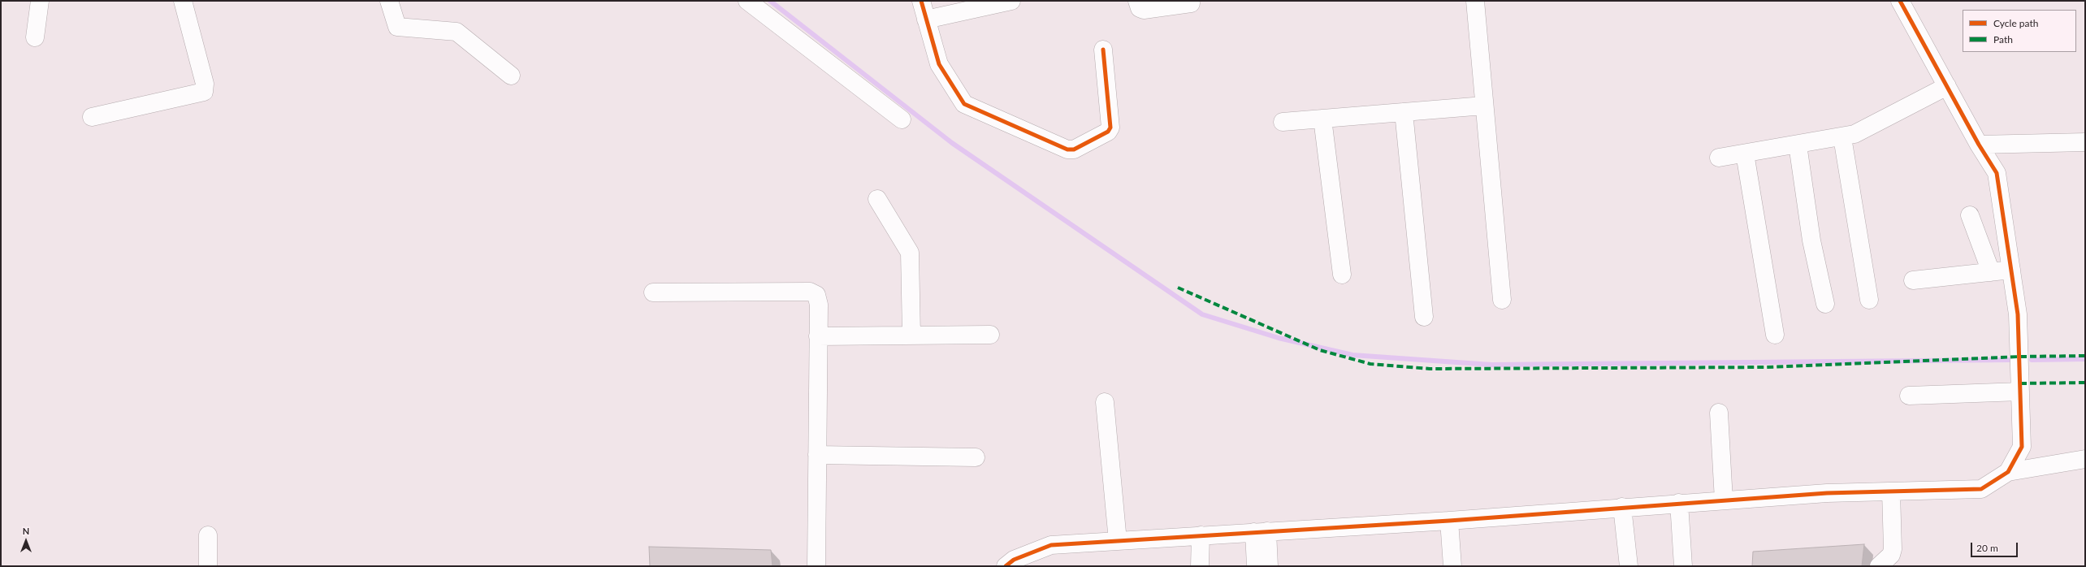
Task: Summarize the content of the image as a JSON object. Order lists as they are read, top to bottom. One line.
{"legend":["Cycle path","Path"],"scale_bar":"20 m","north":"top"}
